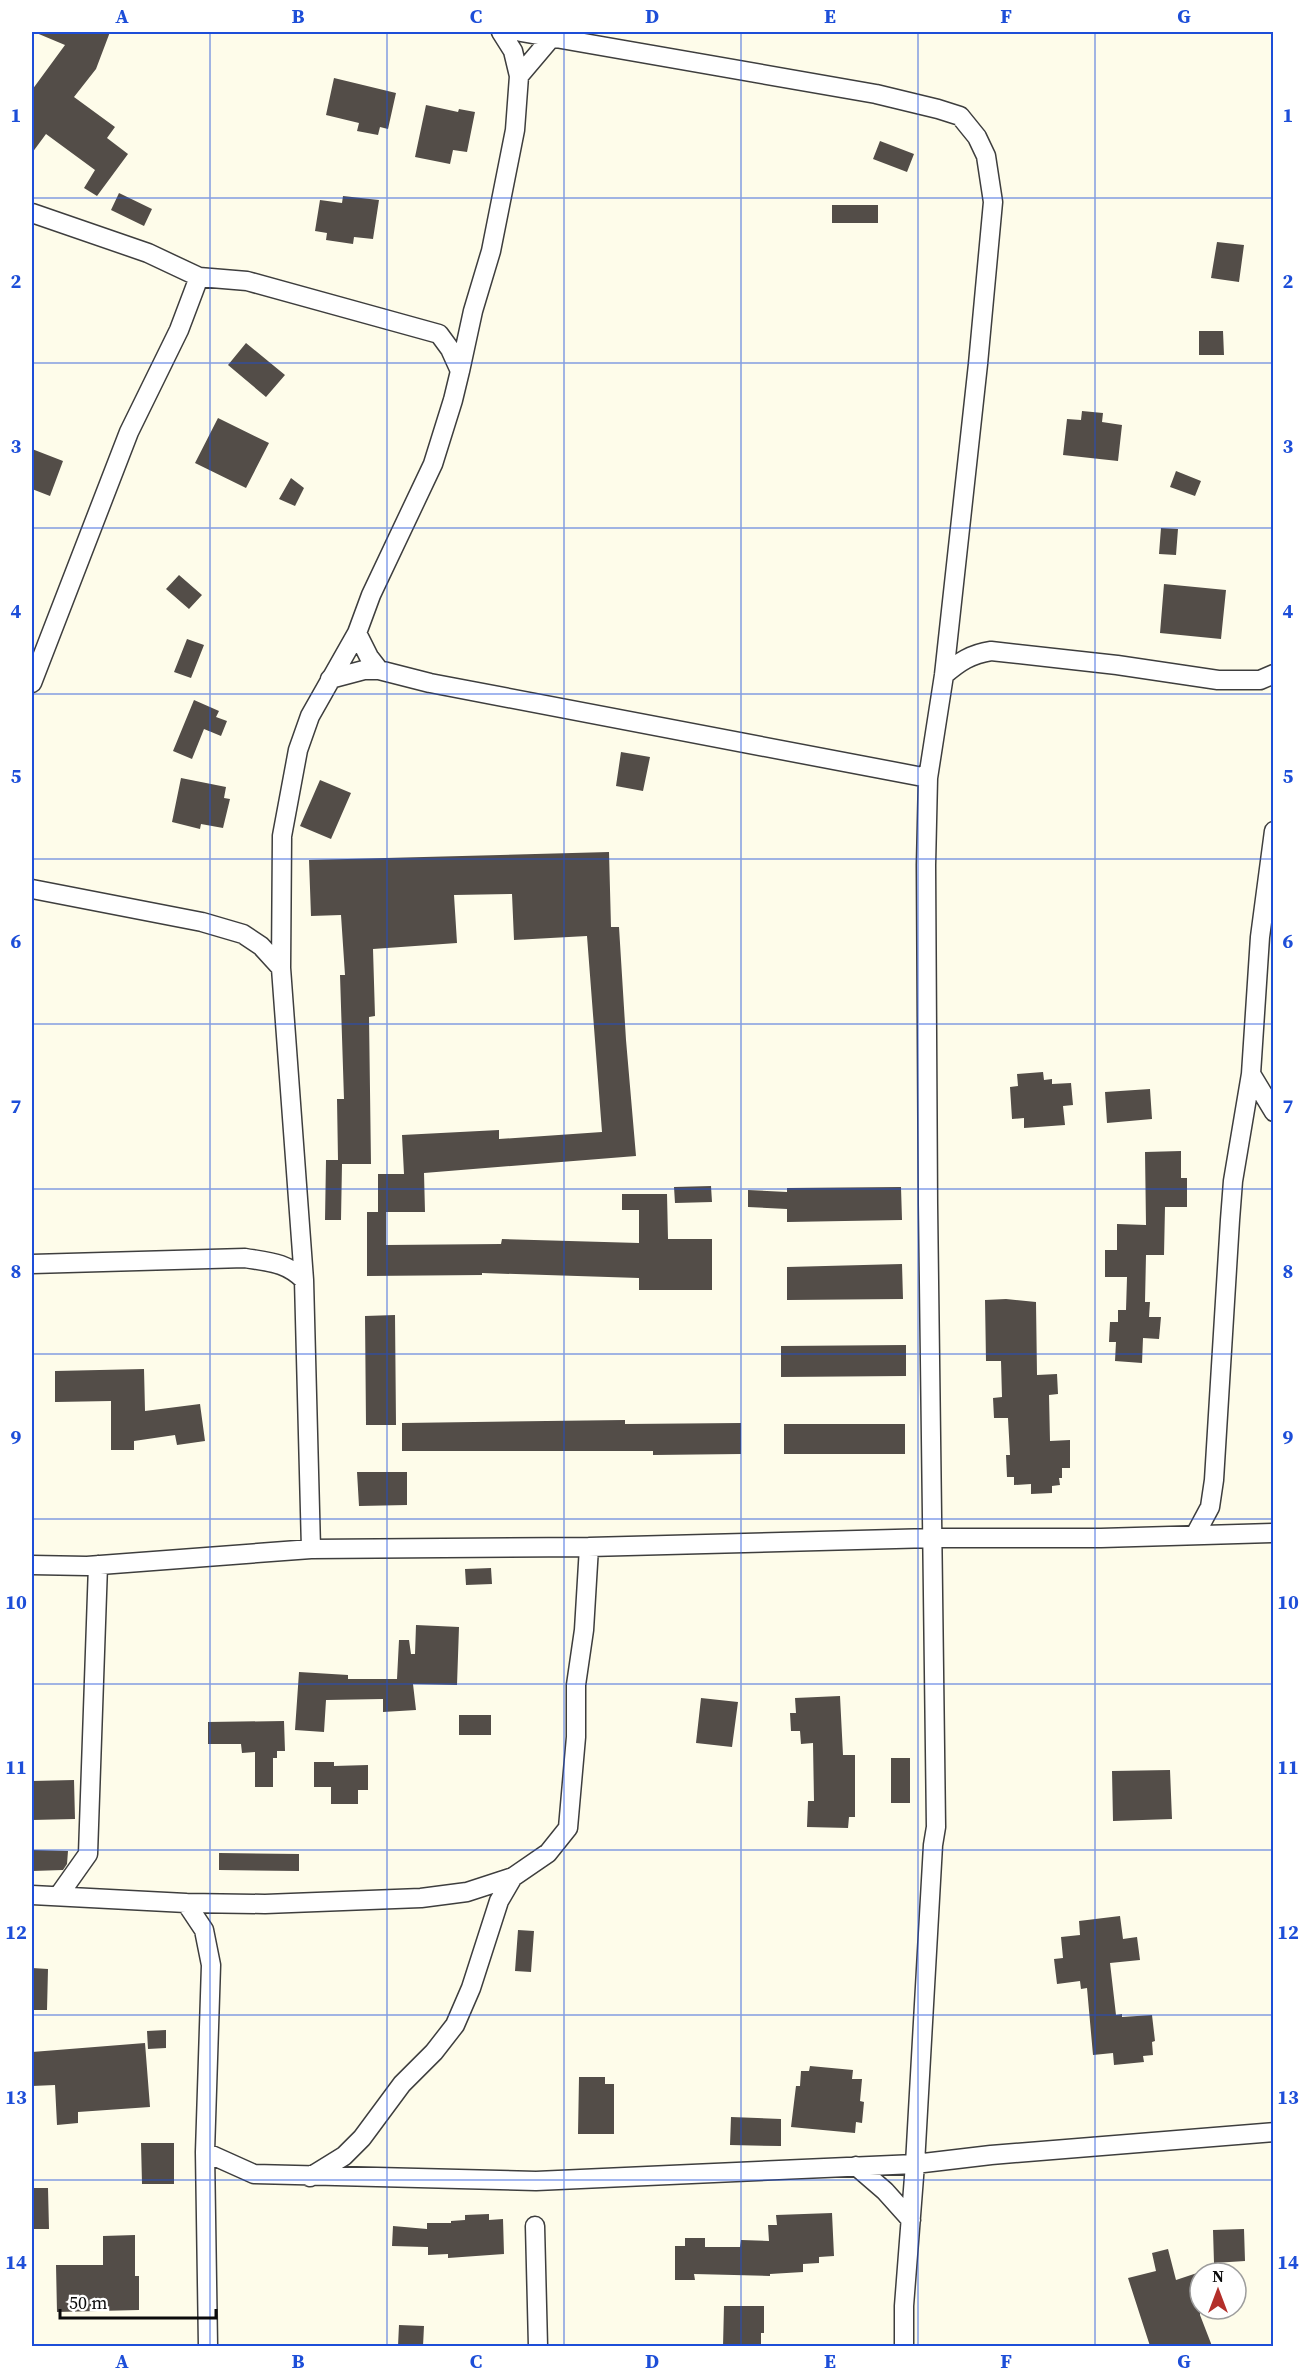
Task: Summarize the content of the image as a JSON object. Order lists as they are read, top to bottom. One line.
{"scale_bar":"50 m","north":"top","grid":{"columns":["A","B","C","D","E","F","G"],"rows":["1","2","3","4","5","6","7","8","9","10","11","12","13","14"]}}
